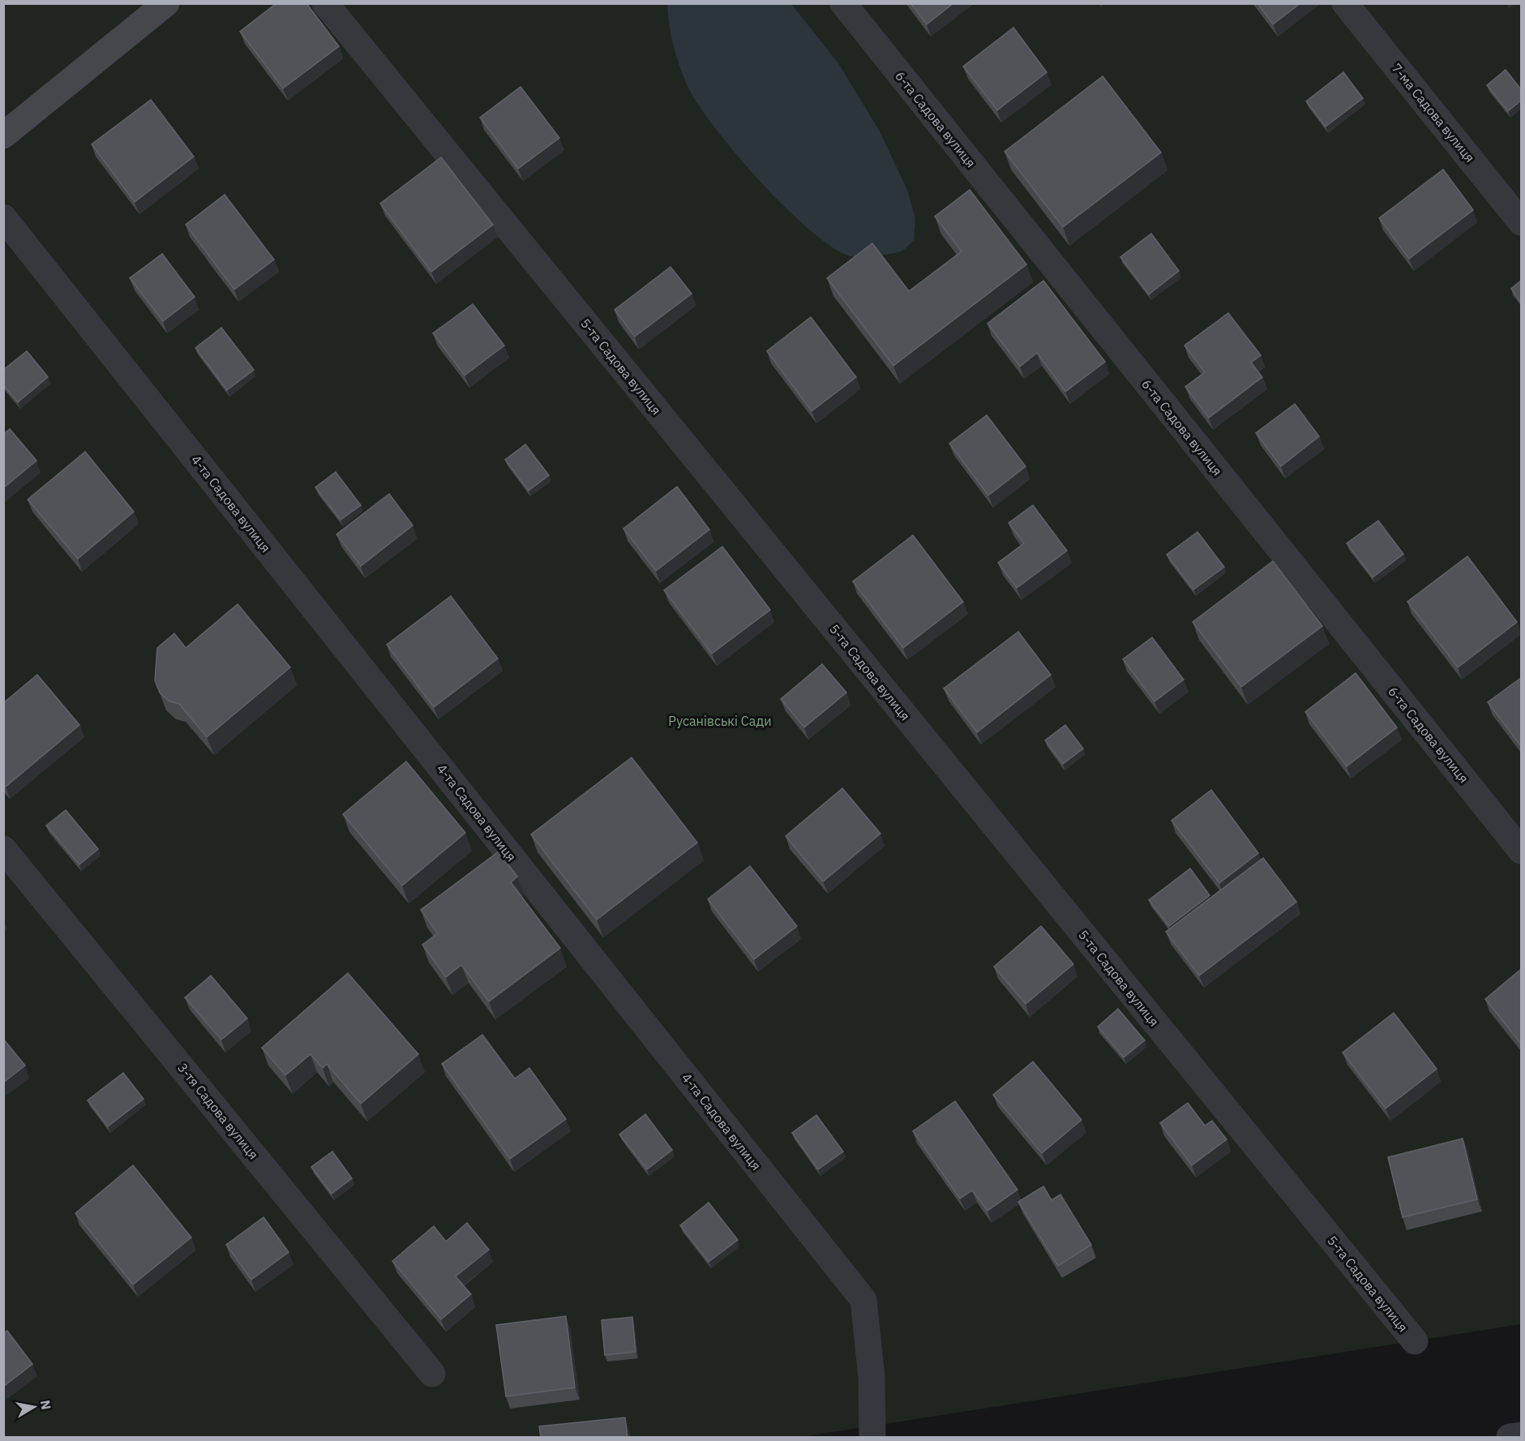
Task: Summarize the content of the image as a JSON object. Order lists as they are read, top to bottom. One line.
{"streets":{"street":["7-ма Садова вулиця","6-та Садова вулиця","5-та Садова вулиця","4-та Садова вулиця","3-тя Садова вулиця"]},"parks":["Русанівські Сади"],"north":"right"}
